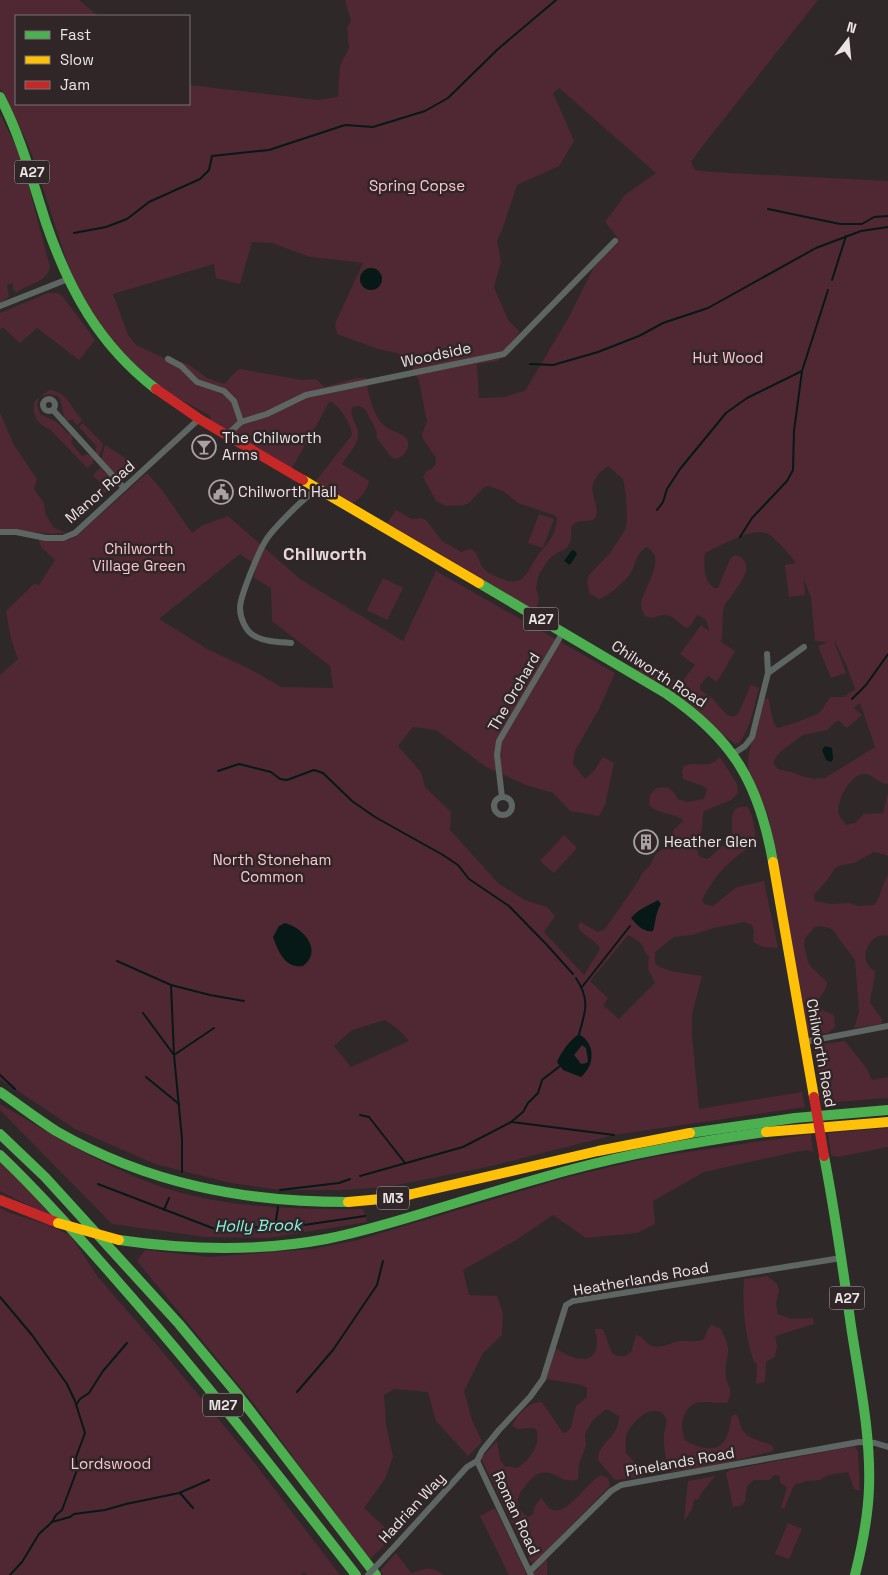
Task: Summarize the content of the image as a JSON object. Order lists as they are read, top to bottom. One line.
{"streets":{"main road":["A27","Chilworth Road","M3","M27"],"street":["Woodside","Manor Road","The Orchard","Heatherlands Road","Pinelands Road","Hadrian Way","Roman Road"]},"crossings":[["Woodside","Chilworth Road"],["Manor Road","Chilworth Road"],["Chilworth Road","The Orchard"],["Chilworth Road","Heatherlands Road"],["Chilworth Road","Pinelands Road"],["Heatherlands Road","Hadrian Way"],["Heatherlands Road","Roman Road"],["Pinelands Road","Roman Road"],["Hadrian Way","Roman Road"]],"districts":["Chilworth"],"water":["Holly Brook"],"parks":["Spring Copse","Hut Wood","Chilworth Village Green","North Stoneham Common","Lordswood"],"places":{"bar":["The Chilworth Arms"],"public building":["Chilworth Hall"],"building":["Heather Glen"]},"legend":["Fast","Slow","Jam"],"north":"top"}
